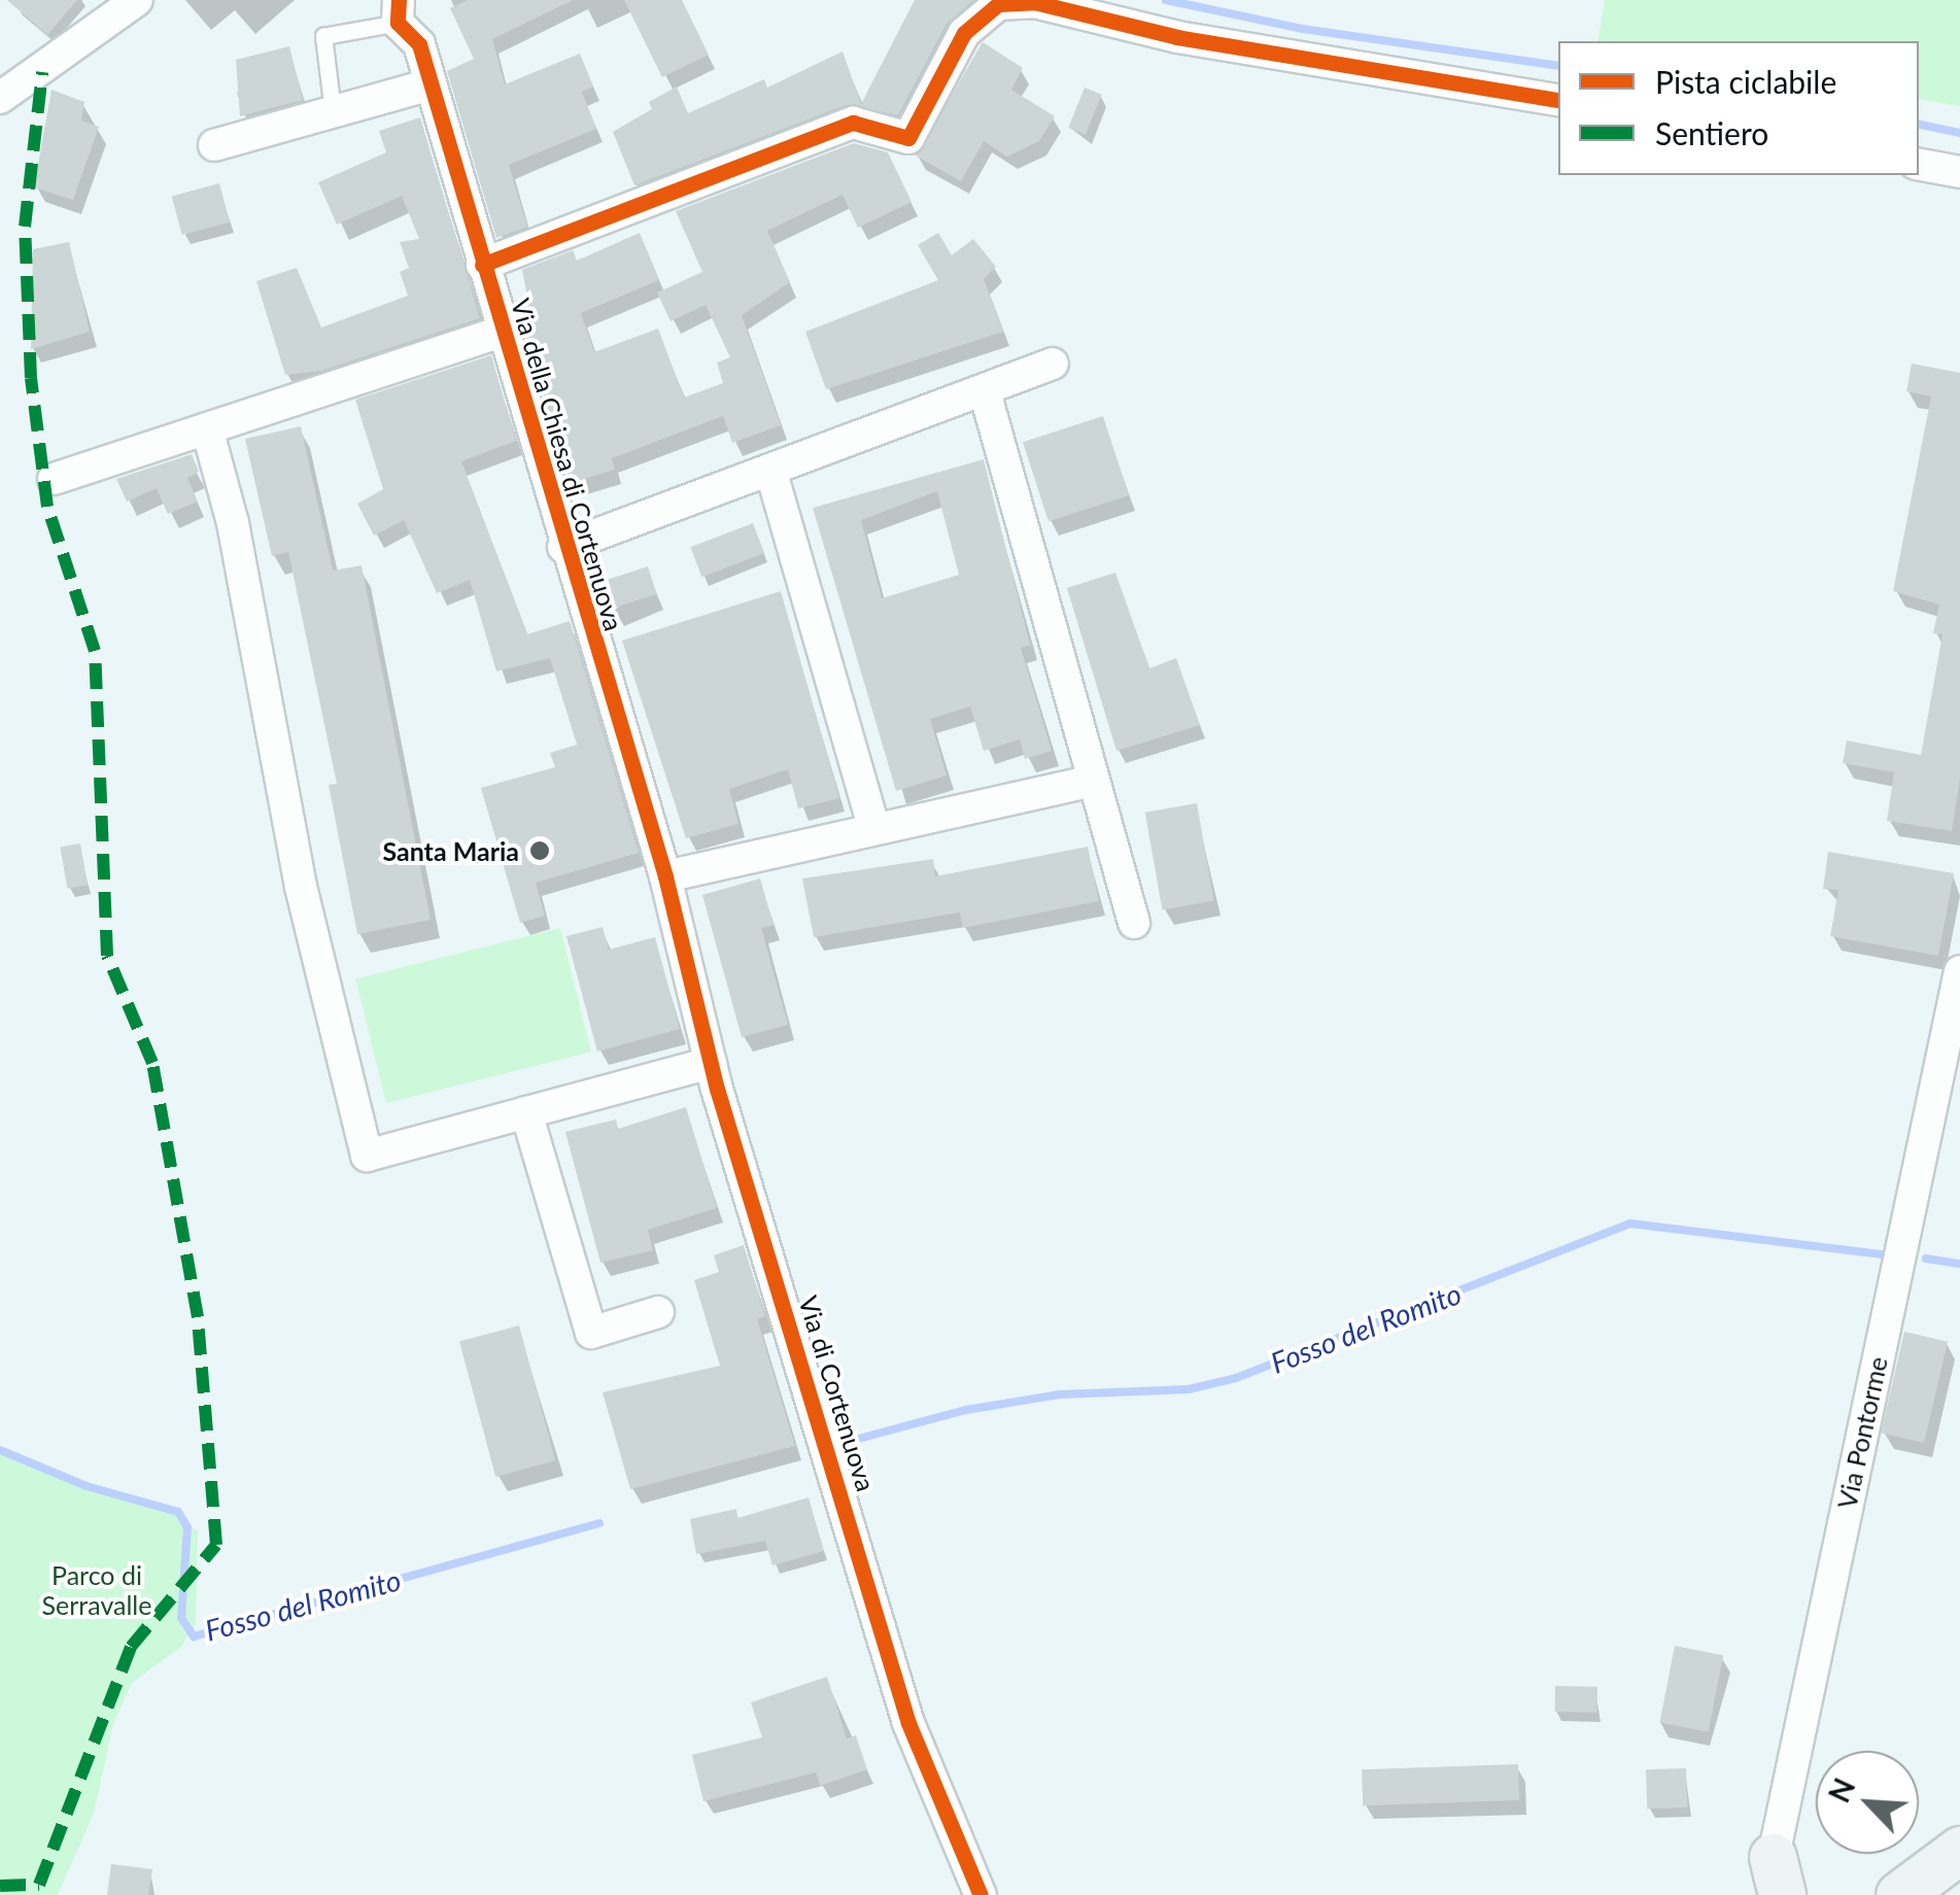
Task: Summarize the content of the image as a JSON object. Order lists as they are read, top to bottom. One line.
{"streets":{"street":["Via della Chiesa di Cortenuova","Via di Cortenuova","Via Pontorme"]},"crossings":[["Via della Chiesa di Cortenuova","Via di Cortenuova"]],"water":["Fosso del Romito"],"parks":["Parco di Serravalle"],"places":["Santa Maria"],"legend":["Pista ciclabile","Sentiero"],"north":"top left"}
